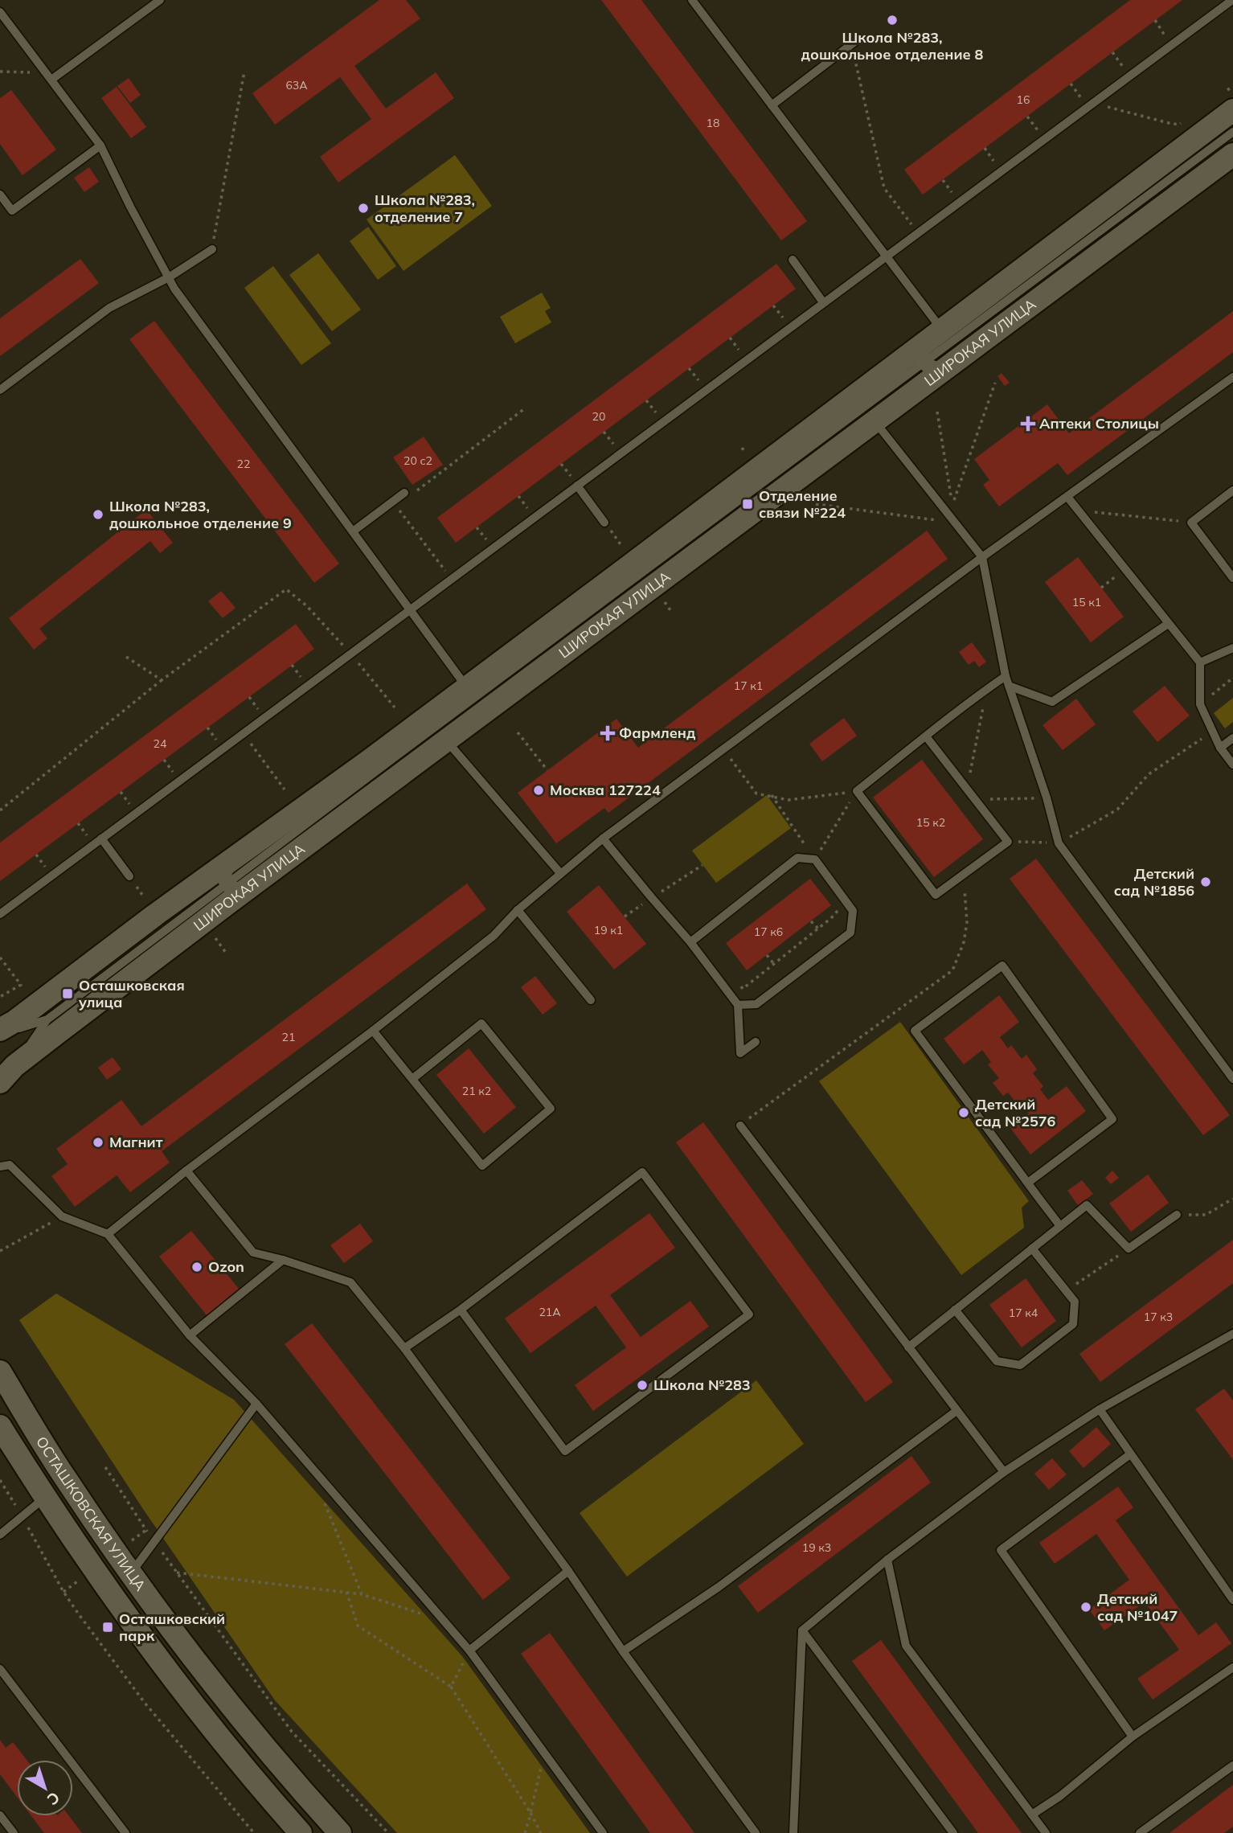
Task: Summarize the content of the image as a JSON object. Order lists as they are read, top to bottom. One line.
{"streets":{"main road":["ШИРОКАЯ УЛИЦА","ОСТАШКОВСКАЯ УЛИЦА"]},"places":{"other":["Школа №283, дошкольное отделение 8","Школа №283, отделение 7","Школа №283, дошкольное отделение 9","Москва 127224","Детский сад №1856","Детский сад №2576","Магнит","Ozon","Школа №283","Детский сад №1047"],"health":["Аптеки Столицы","Фармленд"],"transit":["Отделение связи №224","Осташковская улица","Осташковский парк"]},"house_numbers":["63А","16","18","20","20 с2","22","15 к1","17 к1","24","15 к2","19 к1","17 к6","21","21 к2","21А","17 к4","17 к3","19 к3"],"north":"bottom right"}
